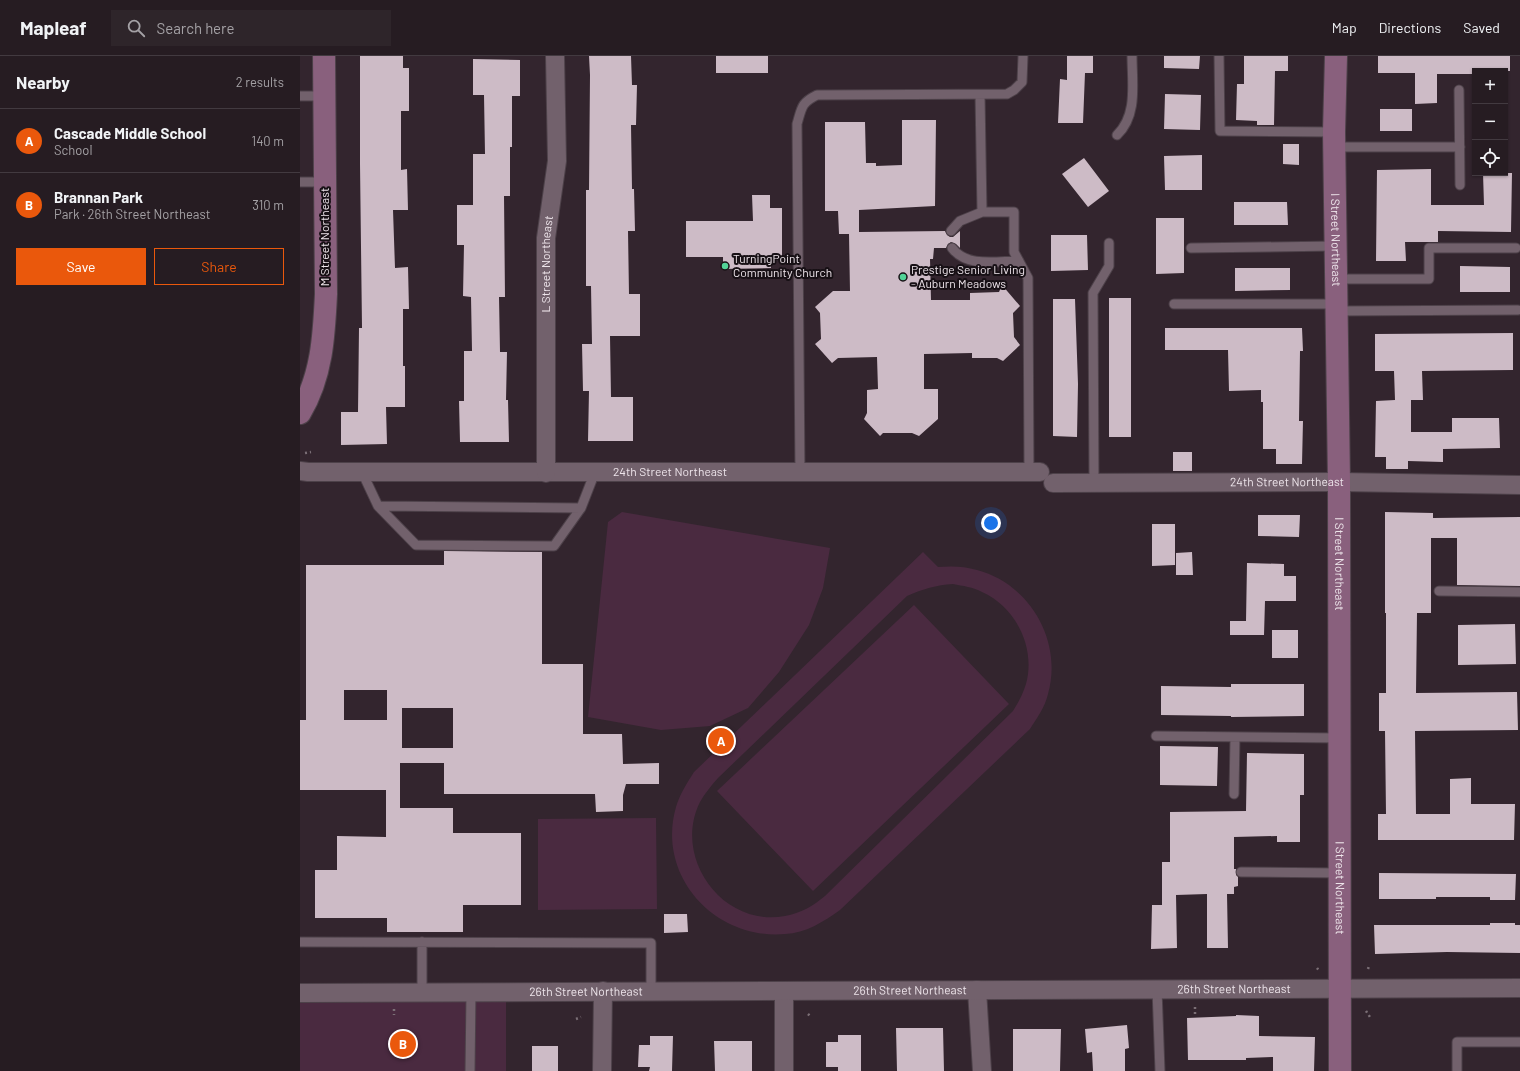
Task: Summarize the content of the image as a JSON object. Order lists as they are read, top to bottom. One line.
{"streets":{"street":["M Street Northeast","I Street Northeast","L Street Northeast","24th Street Northeast","26th Street Northeast"]},"crossings":[["I Street Northeast","24th Street Northeast"],["I Street Northeast","26th Street Northeast"],["L Street Northeast","24th Street Northeast"]],"places":["TurningPoint Community Church","Prestige Senior Living - Auburn Meadows"],"page":{"header":"Mapleaf","search":"Search here","nav":["Map","Directions","Saved"],"heading":["Nearby","2 results"],"map_buttons":["+","−"],"list":[{"mark":"A","name":"Cascade Middle School","note":"School","value":"140 m"},{"mark":"B","name":"Brannan Park","note":"Park · 26th Street Northeast","value":"310 m"}],"buttons":["Save","Share"],"pins":["A","B"]}}
